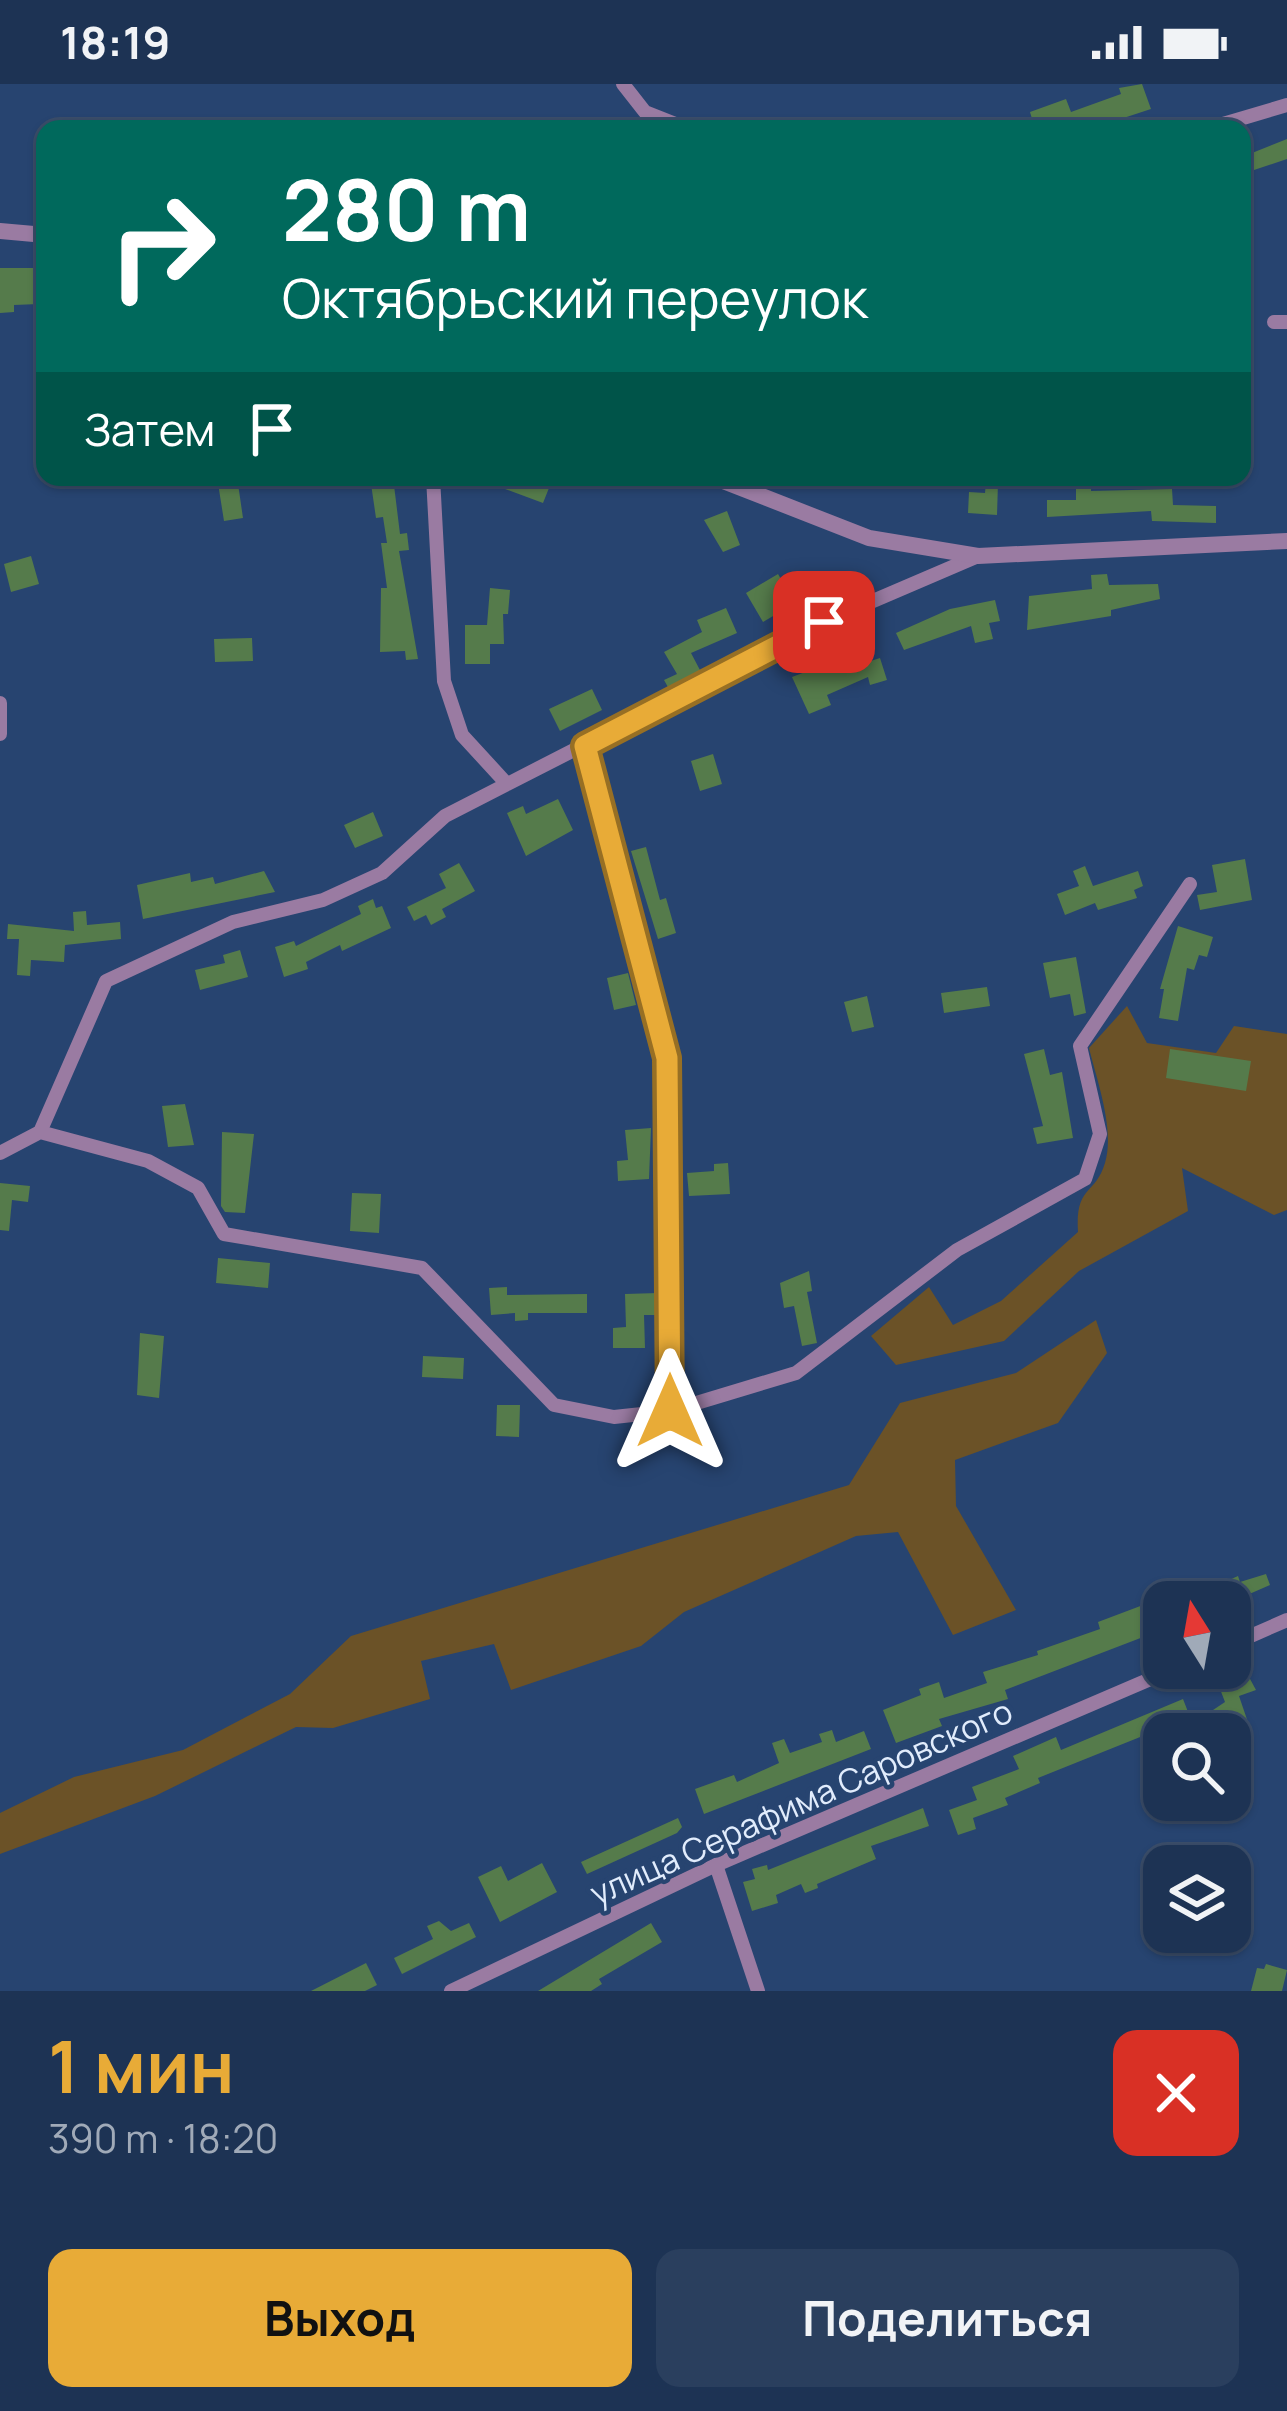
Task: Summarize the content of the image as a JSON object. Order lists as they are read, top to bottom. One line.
{"streets":{"street":["улица Серафима Саровского"]},"north":"top","page":{"status":"18:19","turn":["280 m","Октябрьский переулок"],"then":"Затем","heading":["1 мин","390 m · 18:20"],"buttons":["Выход","Поделиться"]}}
